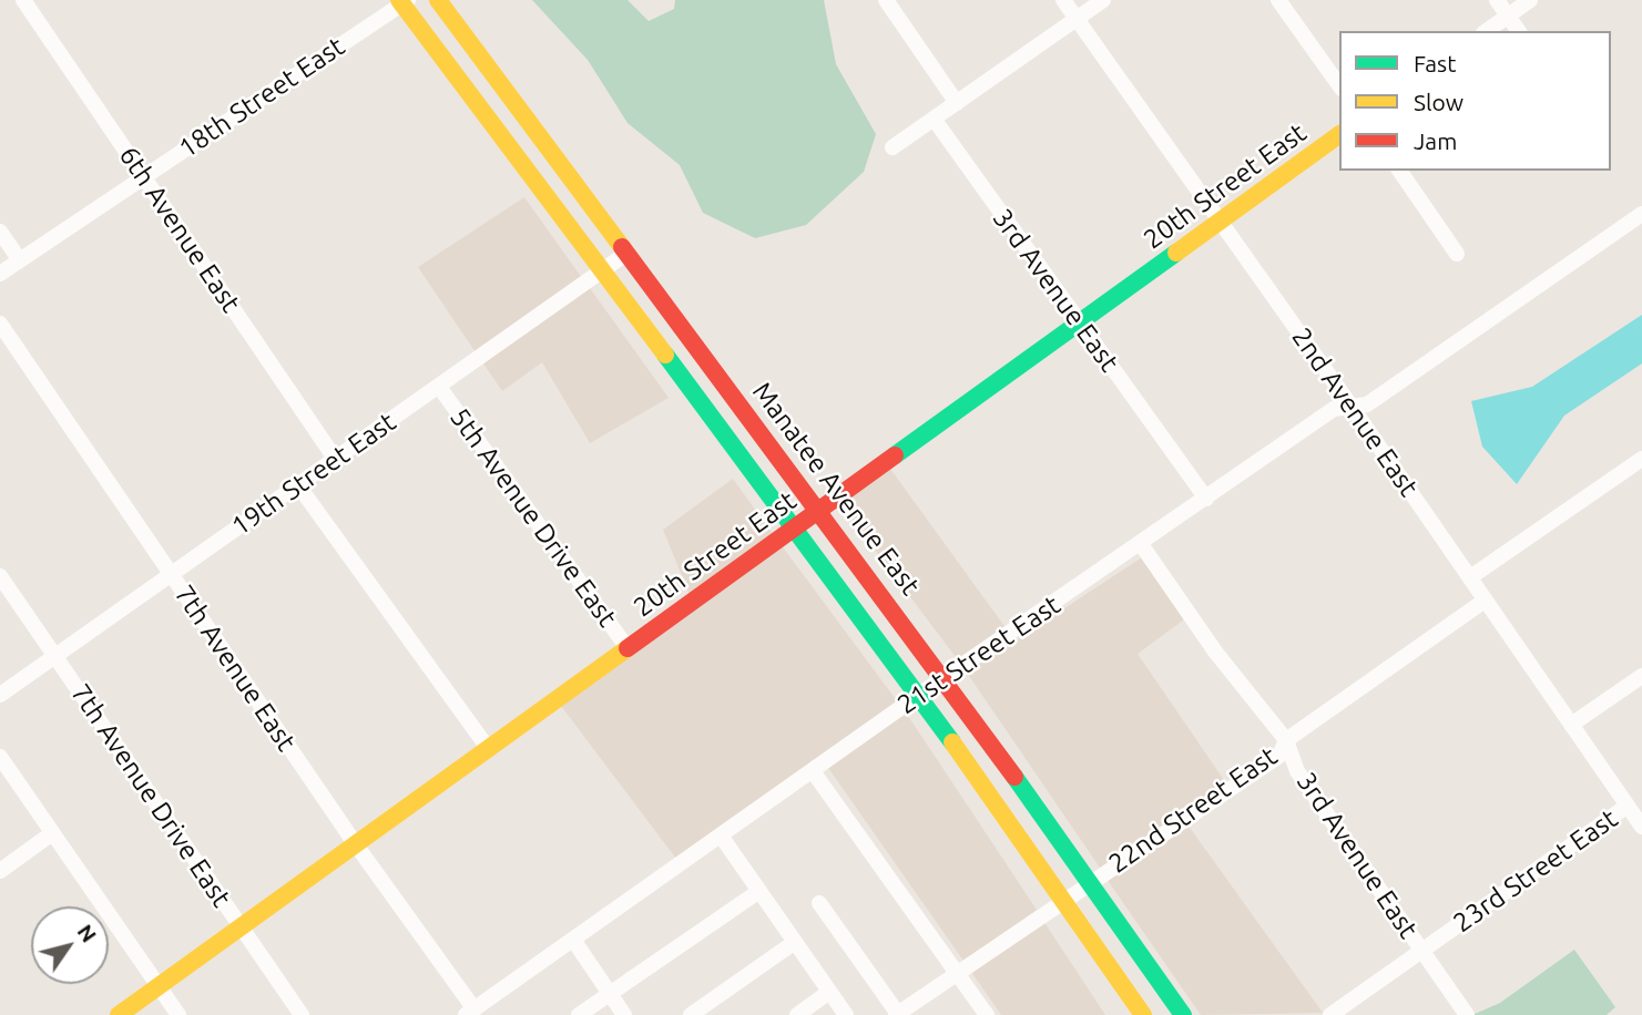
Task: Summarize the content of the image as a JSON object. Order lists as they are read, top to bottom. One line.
{"streets":{"main road":["20th Street East","Manatee Avenue East"],"street":["18th Street East","6th Avenue East","3rd Avenue East","2nd Avenue East","19th Street East","5th Avenue Drive East","21st Street East","7th Avenue East","7th Avenue Drive East","22nd Street East","23rd Street East"]},"crossings":[["18th Street East","6th Avenue East"],["18th Street East","Manatee Avenue East"],["20th Street East","3rd Avenue East"],["20th Street East","2nd Avenue East"],["20th Street East","Manatee Avenue East"],["20th Street East","5th Avenue Drive East"],["20th Street East","7th Avenue East"],["20th Street East","7th Avenue Drive East"],["6th Avenue East","19th Street East"],["3rd Avenue East","21st Street East"],["3rd Avenue East","22nd Street East"],["3rd Avenue East","23rd Street East"],["2nd Avenue East","21st Street East"],["2nd Avenue East","22nd Street East"],["2nd Avenue East","23rd Street East"],["19th Street East","Manatee Avenue East"],["19th Street East","5th Avenue Drive East"],["19th Street East","7th Avenue East"],["19th Street East","7th Avenue Drive East"],["Manatee Avenue East","21st Street East"],["Manatee Avenue East","22nd Street East"],["21st Street East","7th Avenue East"]],"legend":["Fast","Slow","Jam"],"north":"top right"}
